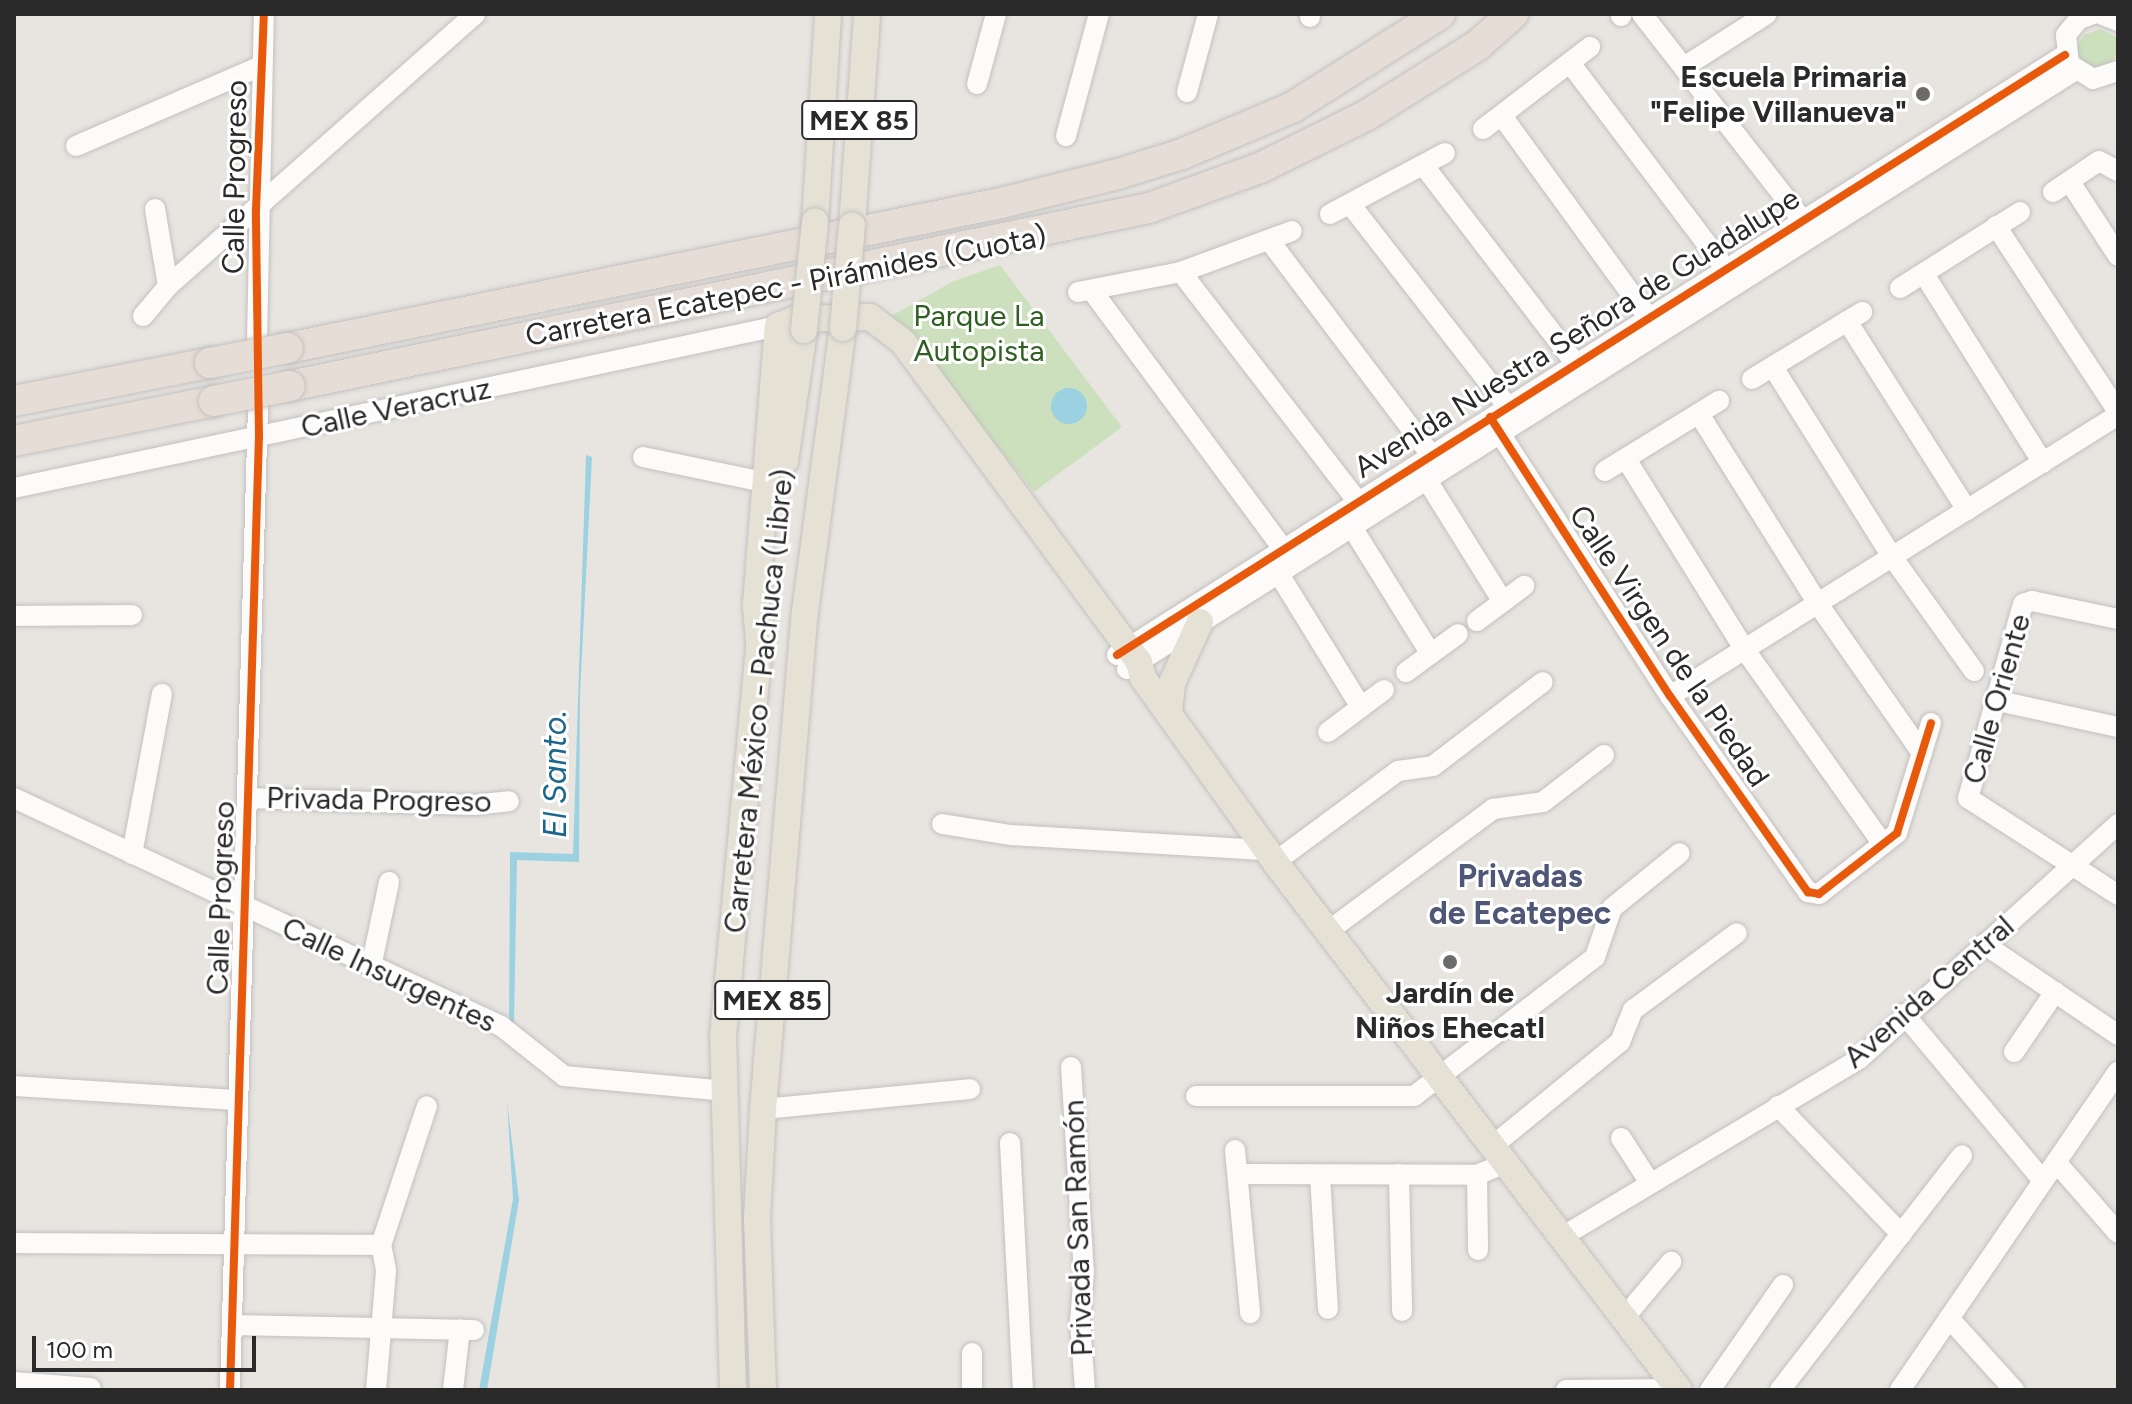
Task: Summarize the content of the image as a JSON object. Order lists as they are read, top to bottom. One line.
{"streets":{"highway":["Carretera Ecatepec - Pirámides (Cuota)"],"main road":["MEX 85","Carretera México - Pachuca (Libre)"],"street":["Calle Progreso","Avenida Nuestra Señora de Guadalupe","Calle Veracruz","Calle Virgen de la Piedad","Calle Oriente","Privada Progreso","Calle Insurgentes","Avenida Central","Privada San Ramón"]},"crossings":[["Calle Progreso","Calle Veracruz"],["Calle Progreso","Privada Progreso"],["Calle Progreso","Calle Insurgentes"],["Avenida Nuestra Señora de Guadalupe","Calle Virgen de la Piedad"],["Calle Veracruz","Carretera México - Pachuca (Libre)"],["Calle Oriente","Avenida Central"],["Carretera México - Pachuca (Libre)","Calle Insurgentes"]],"districts":["Privadas de Ecatepec"],"water":["El Santo."],"parks":["Parque La Autopista"],"places":["Escuela Primaria \"Felipe Villanueva\"","Jardín de Niños Ehecatl"],"scale_bar":"100 m"}
